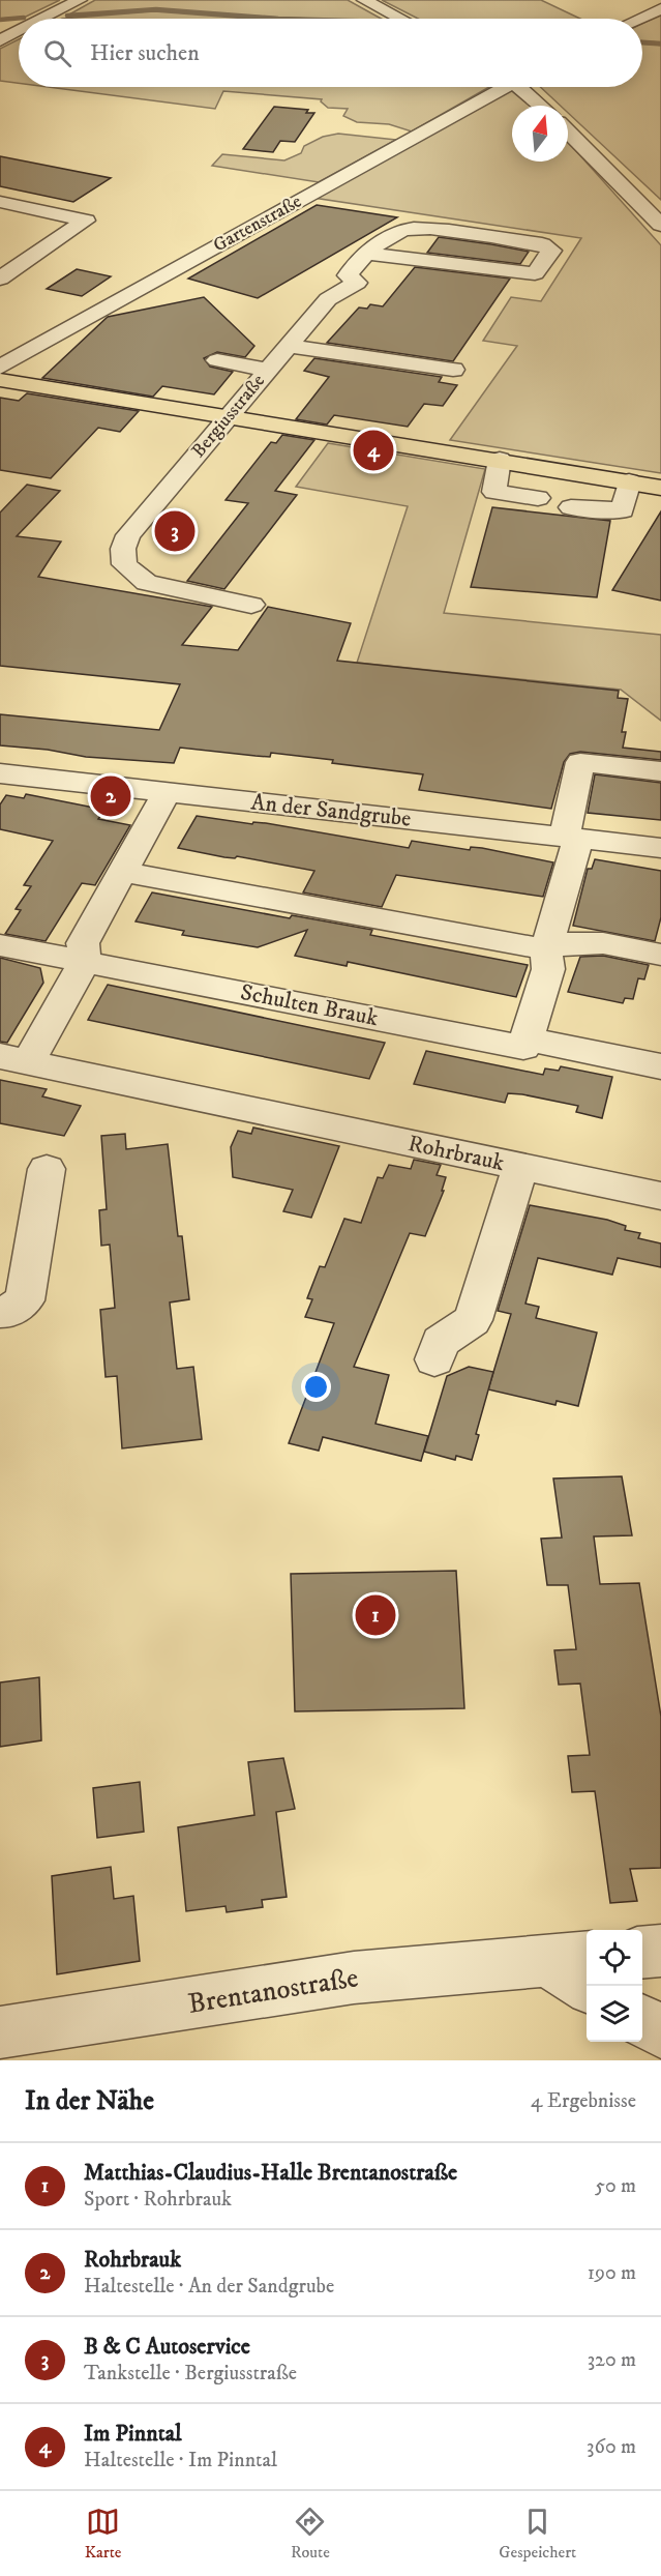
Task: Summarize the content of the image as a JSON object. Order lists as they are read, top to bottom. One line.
{"streets":{"street":["Gartenstraße","Bergiusstraße","An der Sandgrube","Schulten Brauk","Rohrbrauk","Brentanostraße"]},"crossings":[["An der Sandgrube","Rohrbrauk"],["Schulten Brauk","Rohrbrauk"]],"north":"top","page":{"search":"Hier suchen","pins":["4","3","2","1"],"heading":["In der Nähe","4 Ergebnisse"],"list":[{"mark":"1","name":"Matthias-Claudius-Halle Brentanostraße","note":"Sport · Rohrbrauk","value":"50 m"},{"mark":"2","name":"Rohrbrauk","note":"Haltestelle · An der Sandgrube","value":"190 m"},{"mark":"3","name":"B & C Autoservice","note":"Tankstelle · Bergiusstraße","value":"320 m"},{"mark":"4","name":"Im Pinntal","note":"Haltestelle · Im Pinntal","value":"360 m"}],"nav":["Karte","Route","Gespeichert"]}}
